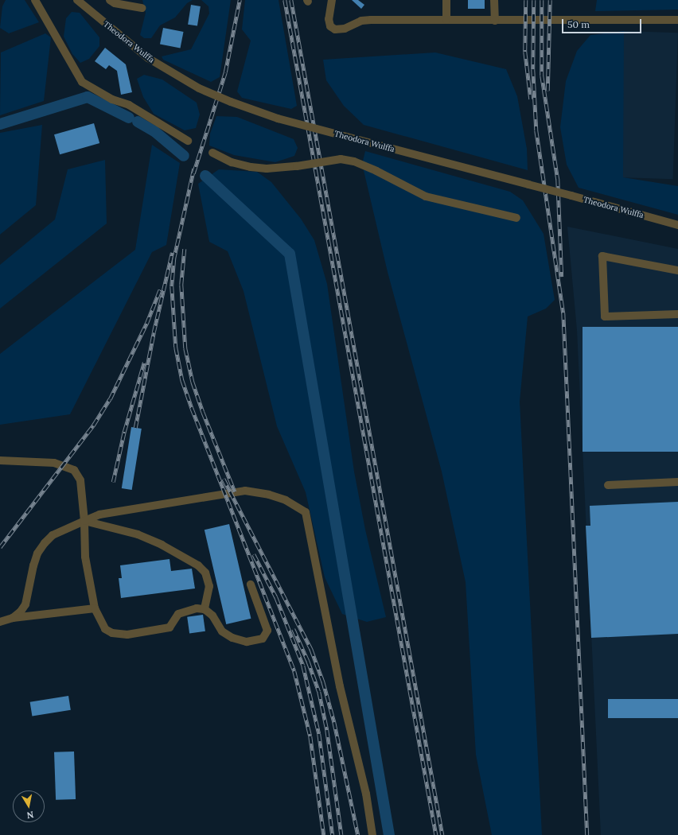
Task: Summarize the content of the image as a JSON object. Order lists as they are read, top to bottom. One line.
{"streets":{"street":["Theodora Wulffa"]},"scale_bar":"50 m","north":"bottom"}
